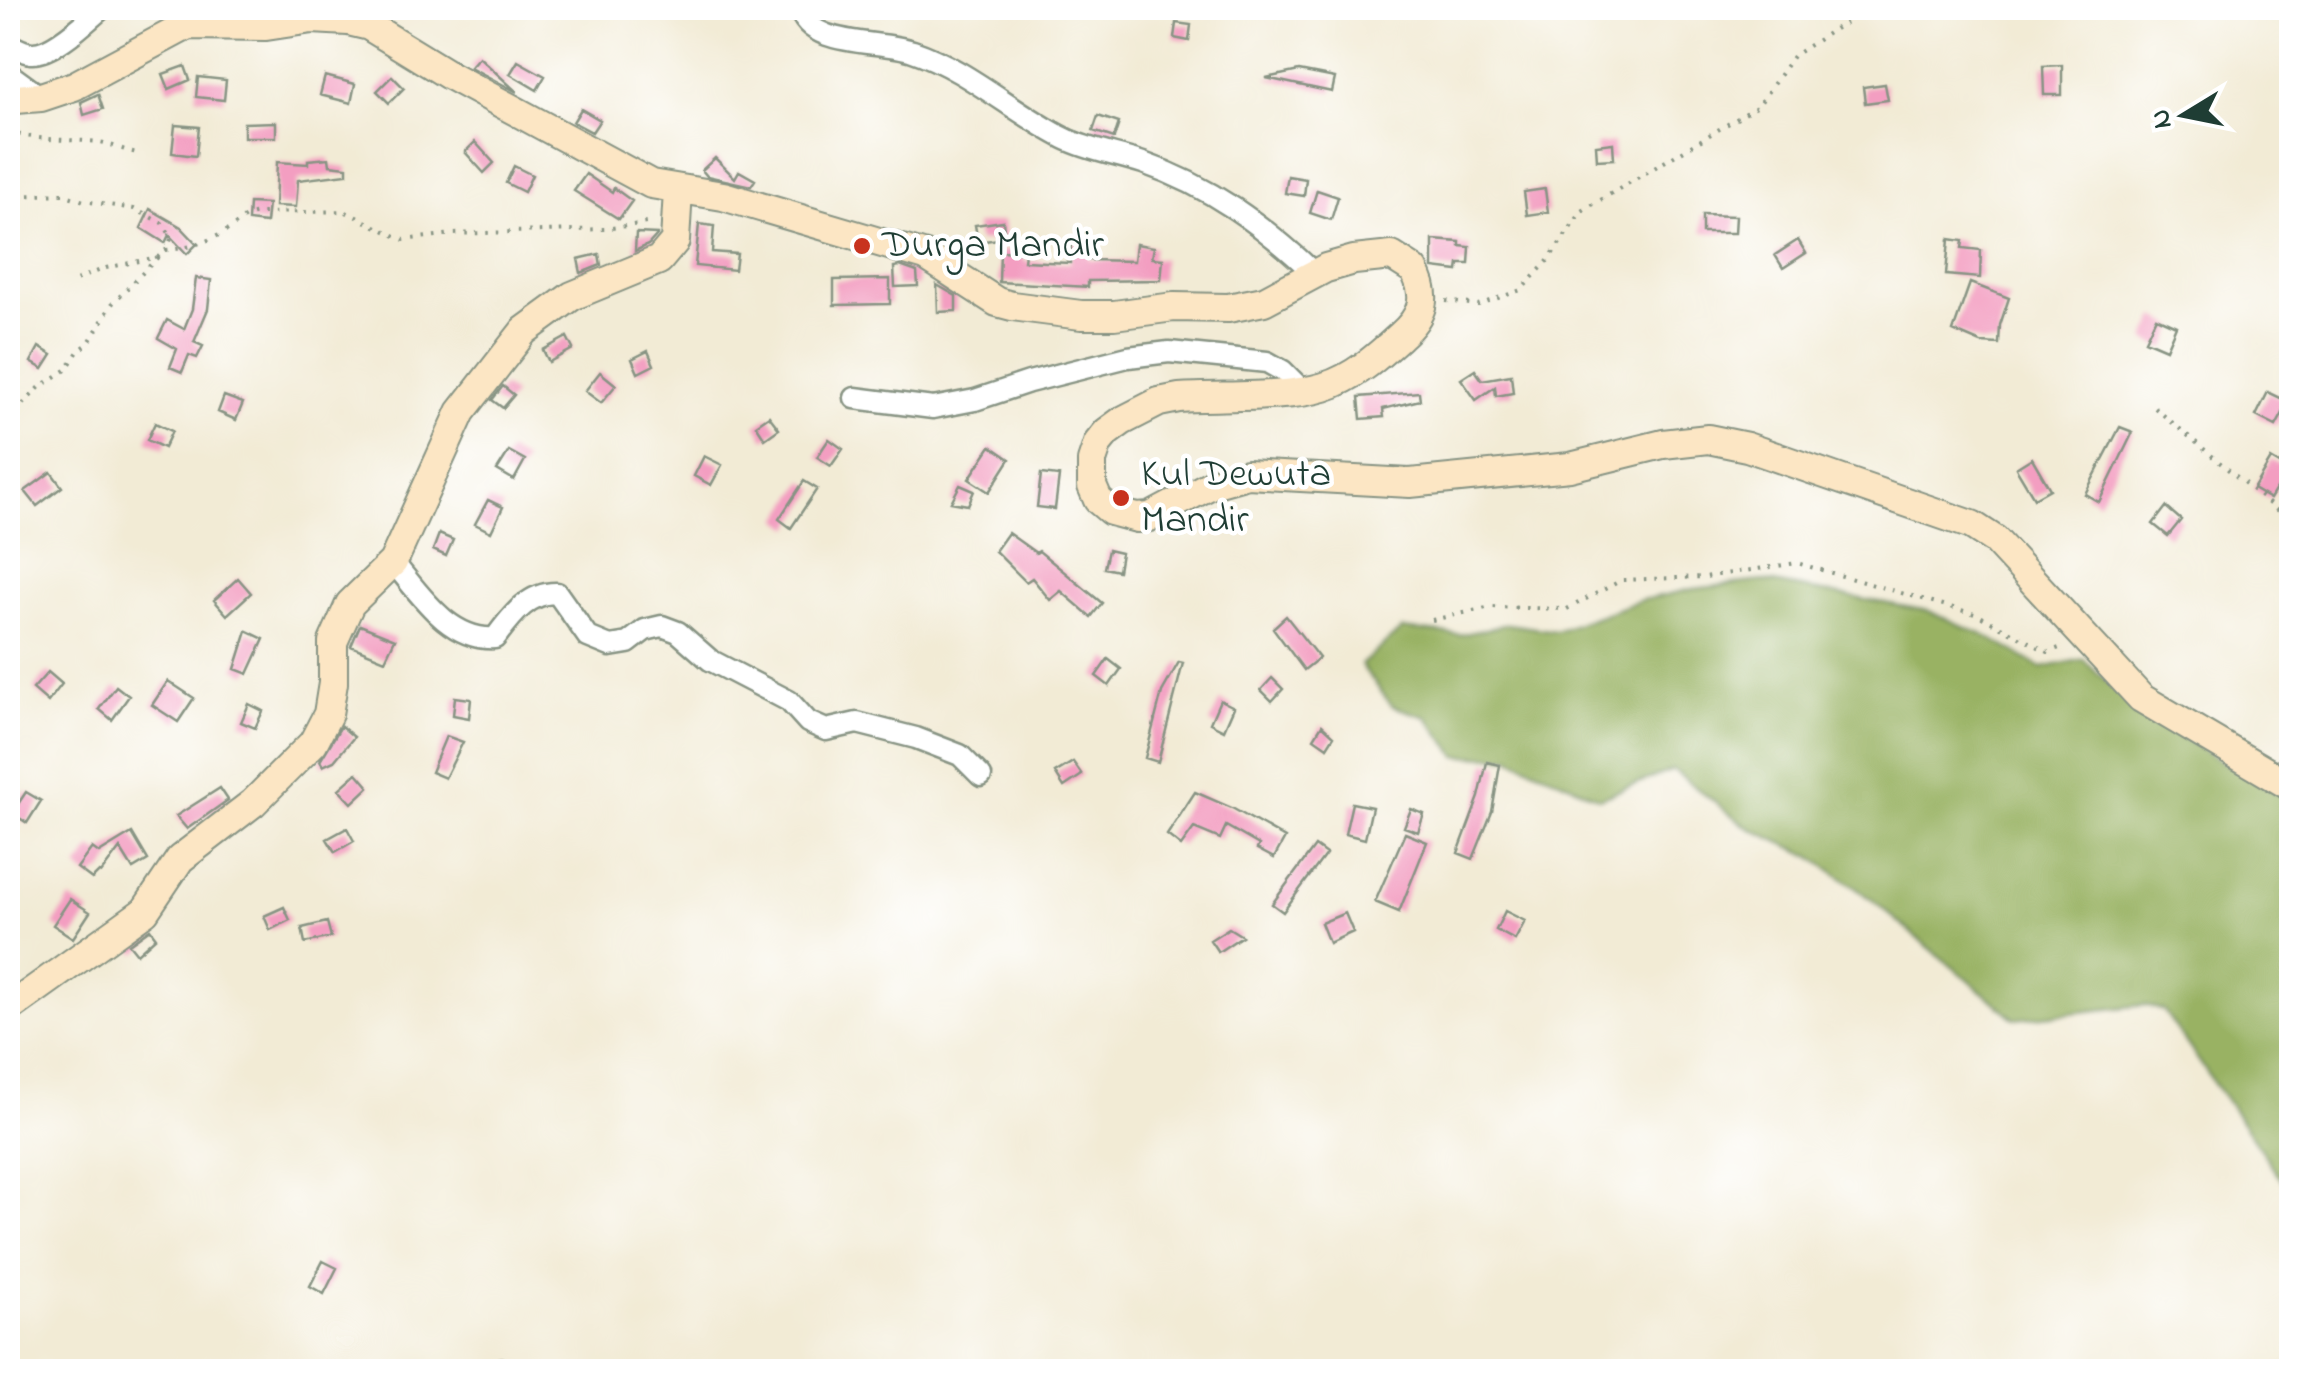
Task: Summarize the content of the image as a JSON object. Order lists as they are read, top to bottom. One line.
{"places":["Durga Mandir","Kul Dewuta Mandir"],"north":"left"}
